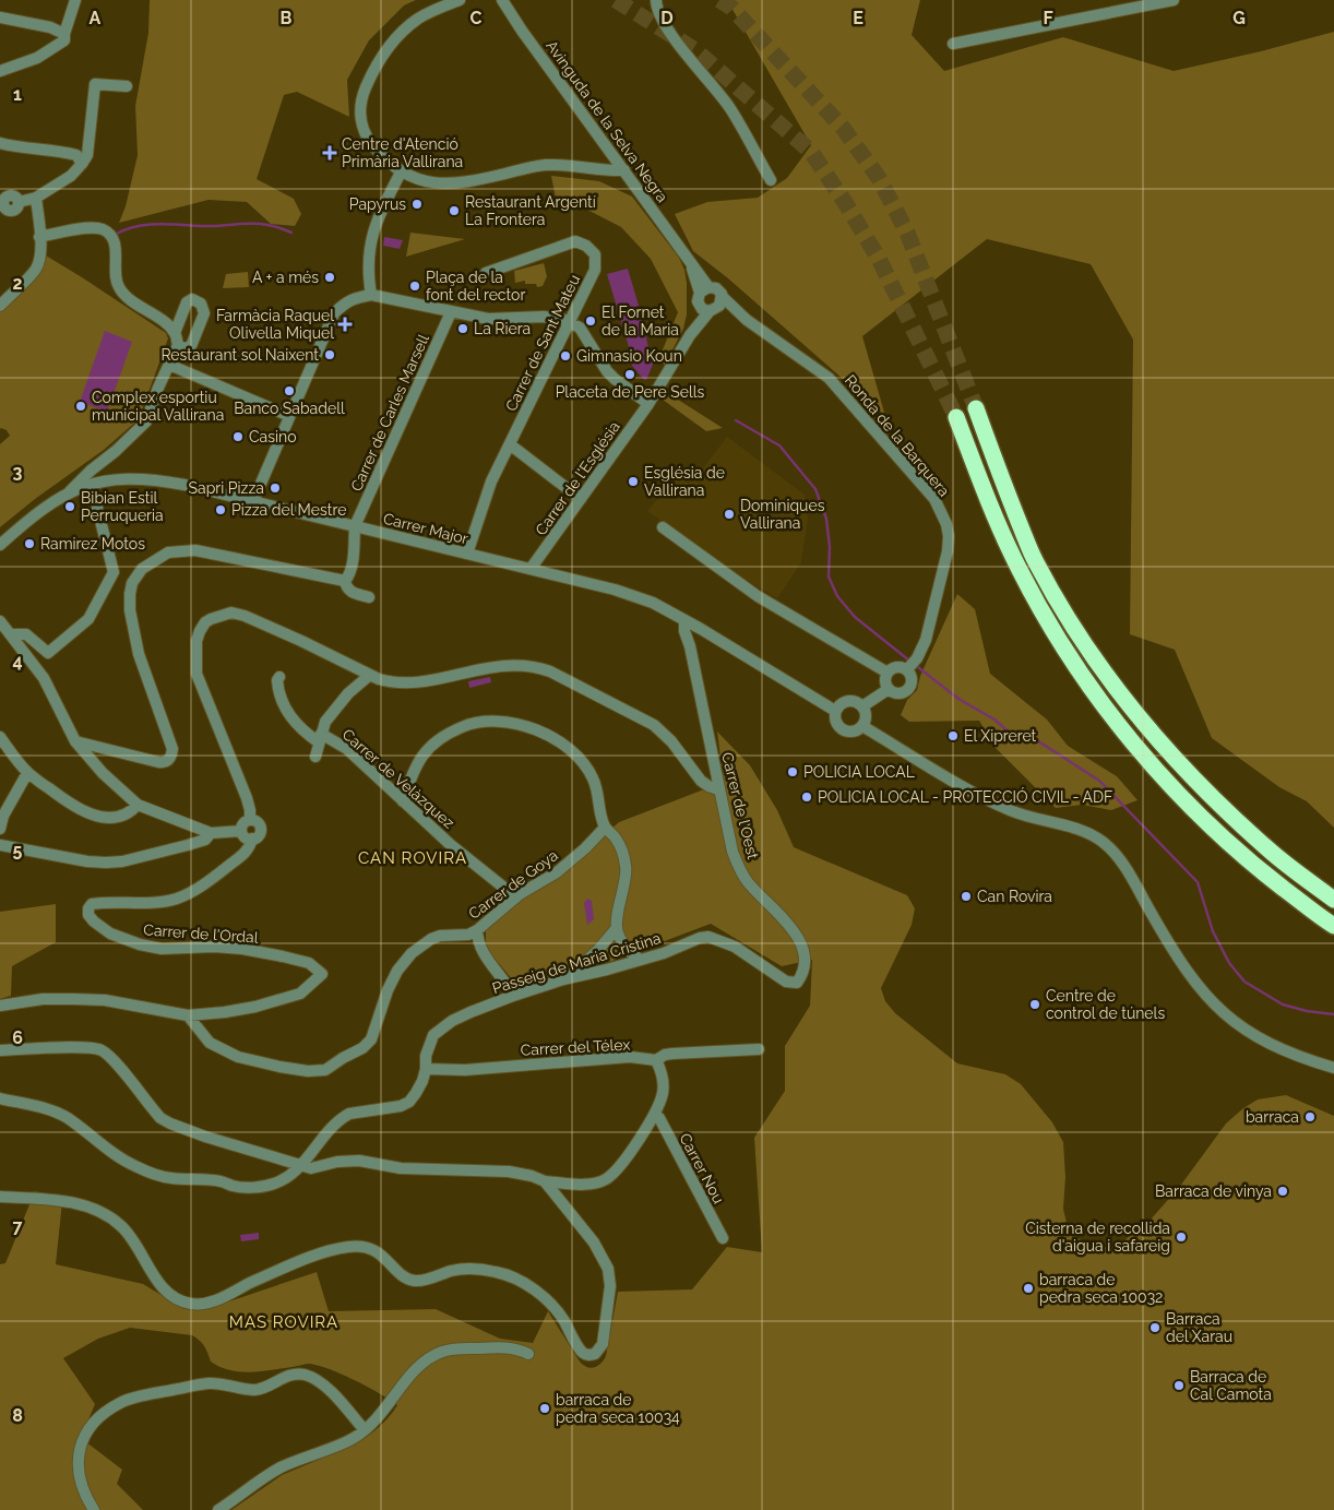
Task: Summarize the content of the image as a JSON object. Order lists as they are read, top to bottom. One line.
{"streets":{"street":["Avinguda de la Selva Negra","Carrer de Sant Mateu","Carrer de Carles Marsell","Ronda de la Barquera","Carrer de l'Església","Carrer Major","Carrer de Velàzquez","Carrer de l'Oest","Carrer de Goya","Carrer de l'Ordal","Passeig de Maria Cristina","Carrer del Télex","Carrer Nou"]},"crossings":[["Avinguda de la Selva Negra","Ronda de la Barquera"],["Carrer de Sant Mateu","Carrer Major"],["Carrer de Carles Marsell","Carrer Major"],["Carrer de l'Església","Carrer Major"],["Carrer Major","Carrer de l'Oest"],["Carrer de Velàzquez","Carrer de Goya"],["Carrer de l'Oest","Passeig de Maria Cristina"],["Carrer de Goya","Carrer de l'Ordal"],["Passeig de Maria Cristina","Carrer del Télex"]],"districts":["CAN ROVIRA","MAS ROVIRA"],"places":{"health":["Centre d'Atenció Primària Vallirana","Farmàcia Raquel Olivella Miquel"],"other":["Papyrus","Restaurant Argentí La Frontera","A + a més","Plaça de la font del rector","El Fornet de la Maria","La Riera","Restaurant sol Naixent","Gimnasio Koun","Placeta de Pere Sells","Banco Sabadell","Complex esportiu municipal Vallirana","Casino","Església de Vallirana","Sapri Pizza","Bibian Estil Perruqueria","Pizza del Mestre","Dominiques Vallirana","Ramirez Motos","El Xipreret","POLICIA LOCAL","POLICIA LOCAL - PROTECCIÓ CIVIL - ADF","Can Rovira","Centre de control de túnels","barraca","Barraca de vinya","Cisterna de recollida d'aigua i safareig","barraca de pedra seca 10032","Barraca del Xarau","Barraca de Cal Camota","barraca de pedra seca 10034"]},"grid":{"columns":["A","B","C","D","E","F","G"],"rows":["1","2","3","4","5","6","7","8"]}}
